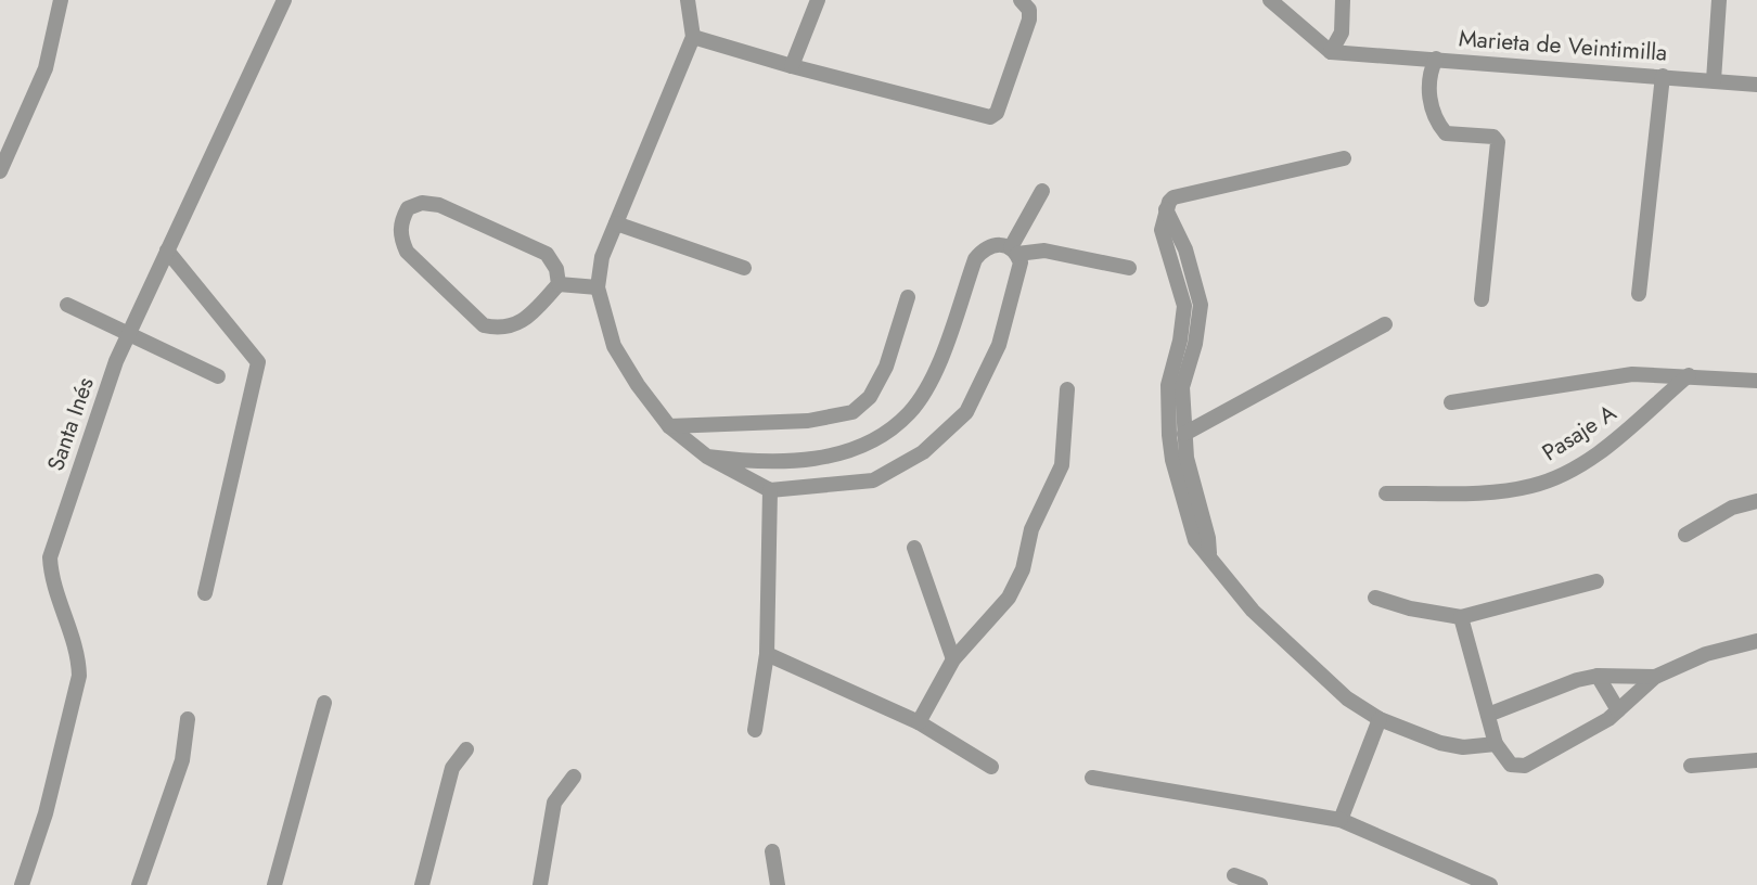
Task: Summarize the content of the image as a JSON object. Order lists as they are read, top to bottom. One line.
{"streets":{"street":["Marieta de Veintimilla","Santa Inés","Pasaje A"]}}
